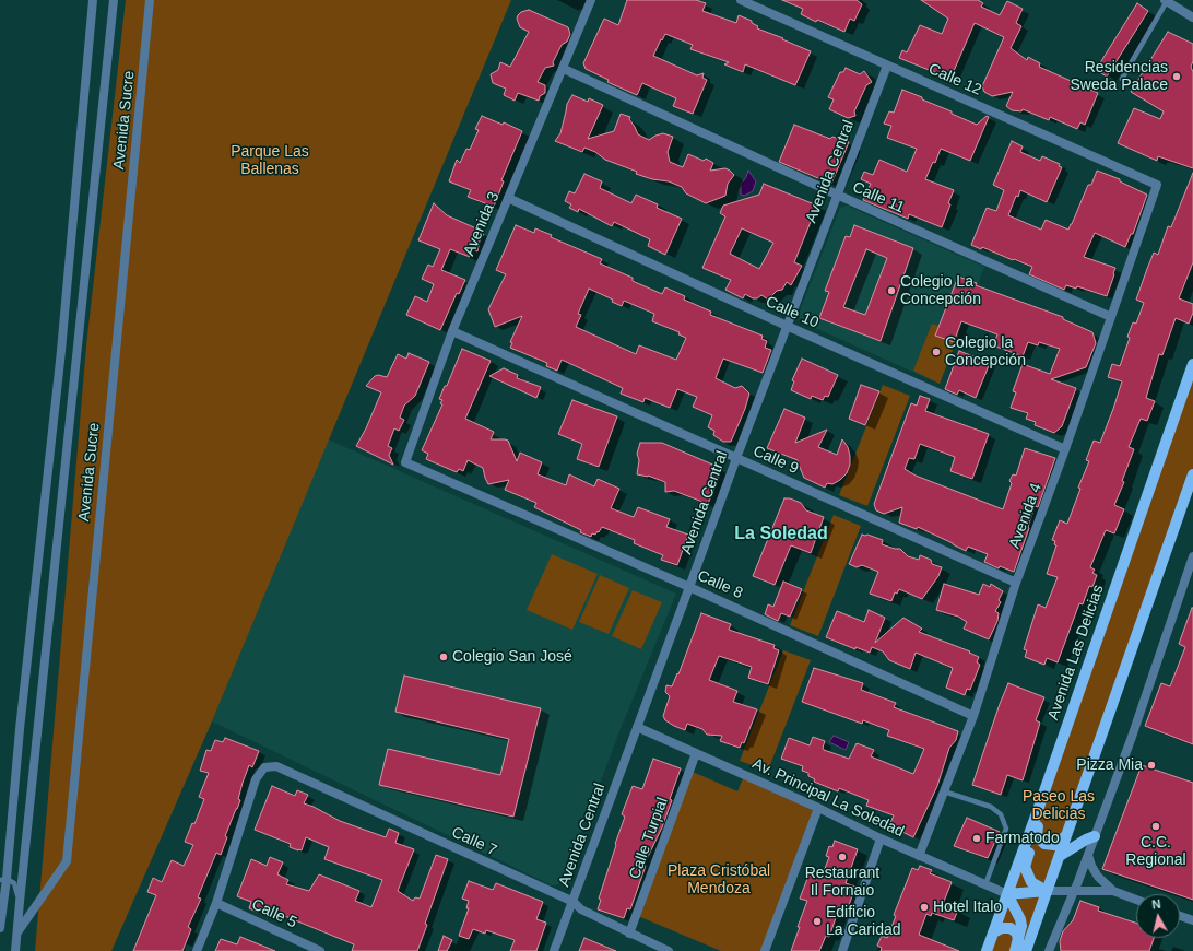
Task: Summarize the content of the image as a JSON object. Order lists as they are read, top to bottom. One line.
{"streets":{"main road":["Avenida Las Delicias"],"street":["Calle 12","Avenida Sucre","Avenida Central","Calle 11","Avenida 3","Calle 10","Calle 9","Avenida 4","Calle 8","Av. Principal La Soledad","Calle Turpial","Calle 7","Calle 5"]},"crossings":[["Calle 12","Avenida Central"],["Calle 12","Avenida 4"],["Avenida Central","Calle 11"],["Avenida Central","Calle 10"],["Avenida Central","Calle 9"],["Avenida Central","Calle 8"],["Avenida Central","Av. Principal La Soledad"],["Avenida Central","Calle 7"],["Calle 11","Avenida 3"],["Calle 11","Avenida 4"],["Avenida 3","Calle 10"],["Avenida 3","Calle 9"],["Avenida 3","Calle 8"],["Calle 10","Avenida 4"],["Calle 9","Avenida 4"],["Avenida 4","Calle 8"],["Avenida 4","Av. Principal La Soledad"],["Avenida Las Delicias","Av. Principal La Soledad"],["Av. Principal La Soledad","Calle Turpial"],["Calle Turpial","Calle 7"],["Calle 7","Calle 5"]],"districts":["La Soledad"],"parks":["Parque Las Ballenas","Paseo Las Delicias","Plaza Cristóbal Mendoza"],"places":["Residencias Sweda Palace","Colegio La Concepción","Colegio la Concepción","Colegio San José","Pizza Mia","C.C. Regional","Farmatodo","Restaurant Il Fornaio","Hotel Italo","Edificio La Caridad"],"north":"top"}
